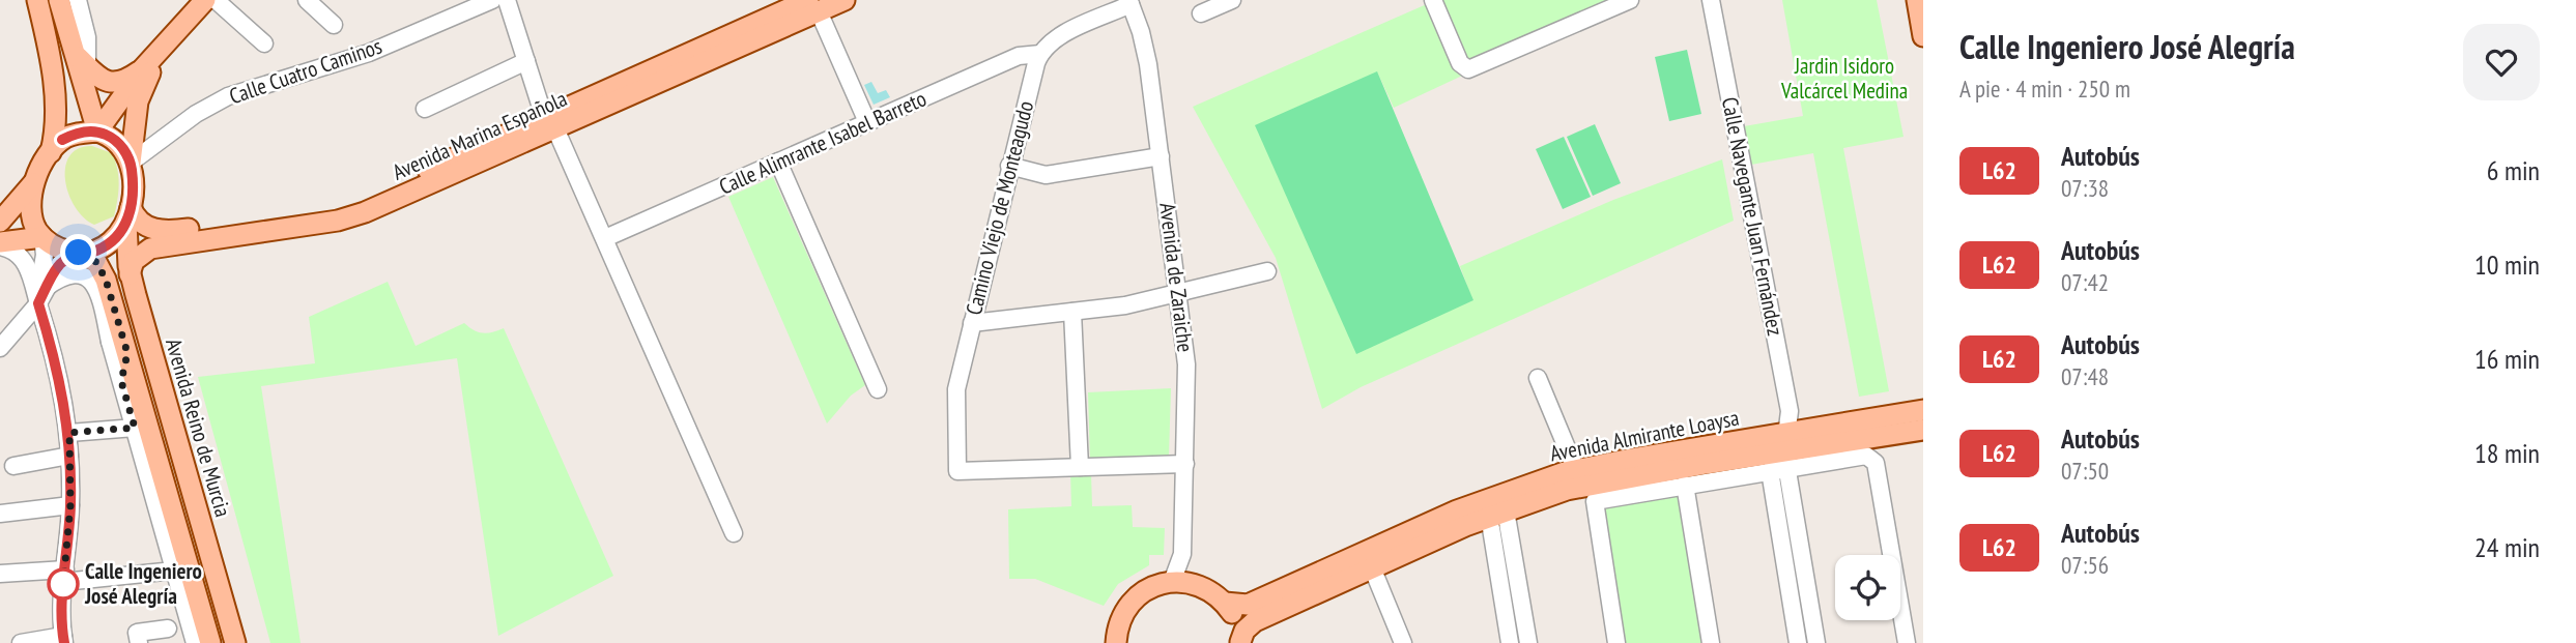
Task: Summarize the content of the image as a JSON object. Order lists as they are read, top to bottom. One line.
{"streets":{"main road":["Avenida Marina Española","Avenida Reino de Murcia","Avenida Almirante Loaysa"],"street":["Calle Cuatro Caminos","Calle Alimrante Isabel Barreto","Camino Viejo de Monteagudo","Calle Navegante Juan Fernández","Avenida de Zaraiche"]},"crossings":[["Calle Cuatro Caminos","Avenida Marina Española"],["Calle Cuatro Caminos","Avenida Reino de Murcia"],["Avenida Marina Española","Avenida Reino de Murcia"],["Calle Alimrante Isabel Barreto","Camino Viejo de Monteagudo"],["Calle Navegante Juan Fernández","Avenida Almirante Loaysa"]],"parks":["Jardin Isidoro Valcárcel Medina"],"places":["Calle Ingeniero José Alegría"],"lines":["bus line L62"],"page":{"heading":["Calle Ingeniero José Alegría","A pie · 4 min · 250 m"],"list":[{"mark":"L62","name":"Autobús","note":"07:38","value":"6 min"},{"mark":"L62","name":"Autobús","note":"07:42","value":"10 min"},{"mark":"L62","name":"Autobús","note":"07:48","value":"16 min"},{"mark":"L62","name":"Autobús","note":"07:50","value":"18 min"},{"mark":"L62","name":"Autobús","note":"07:56","value":"24 min"}]}}
